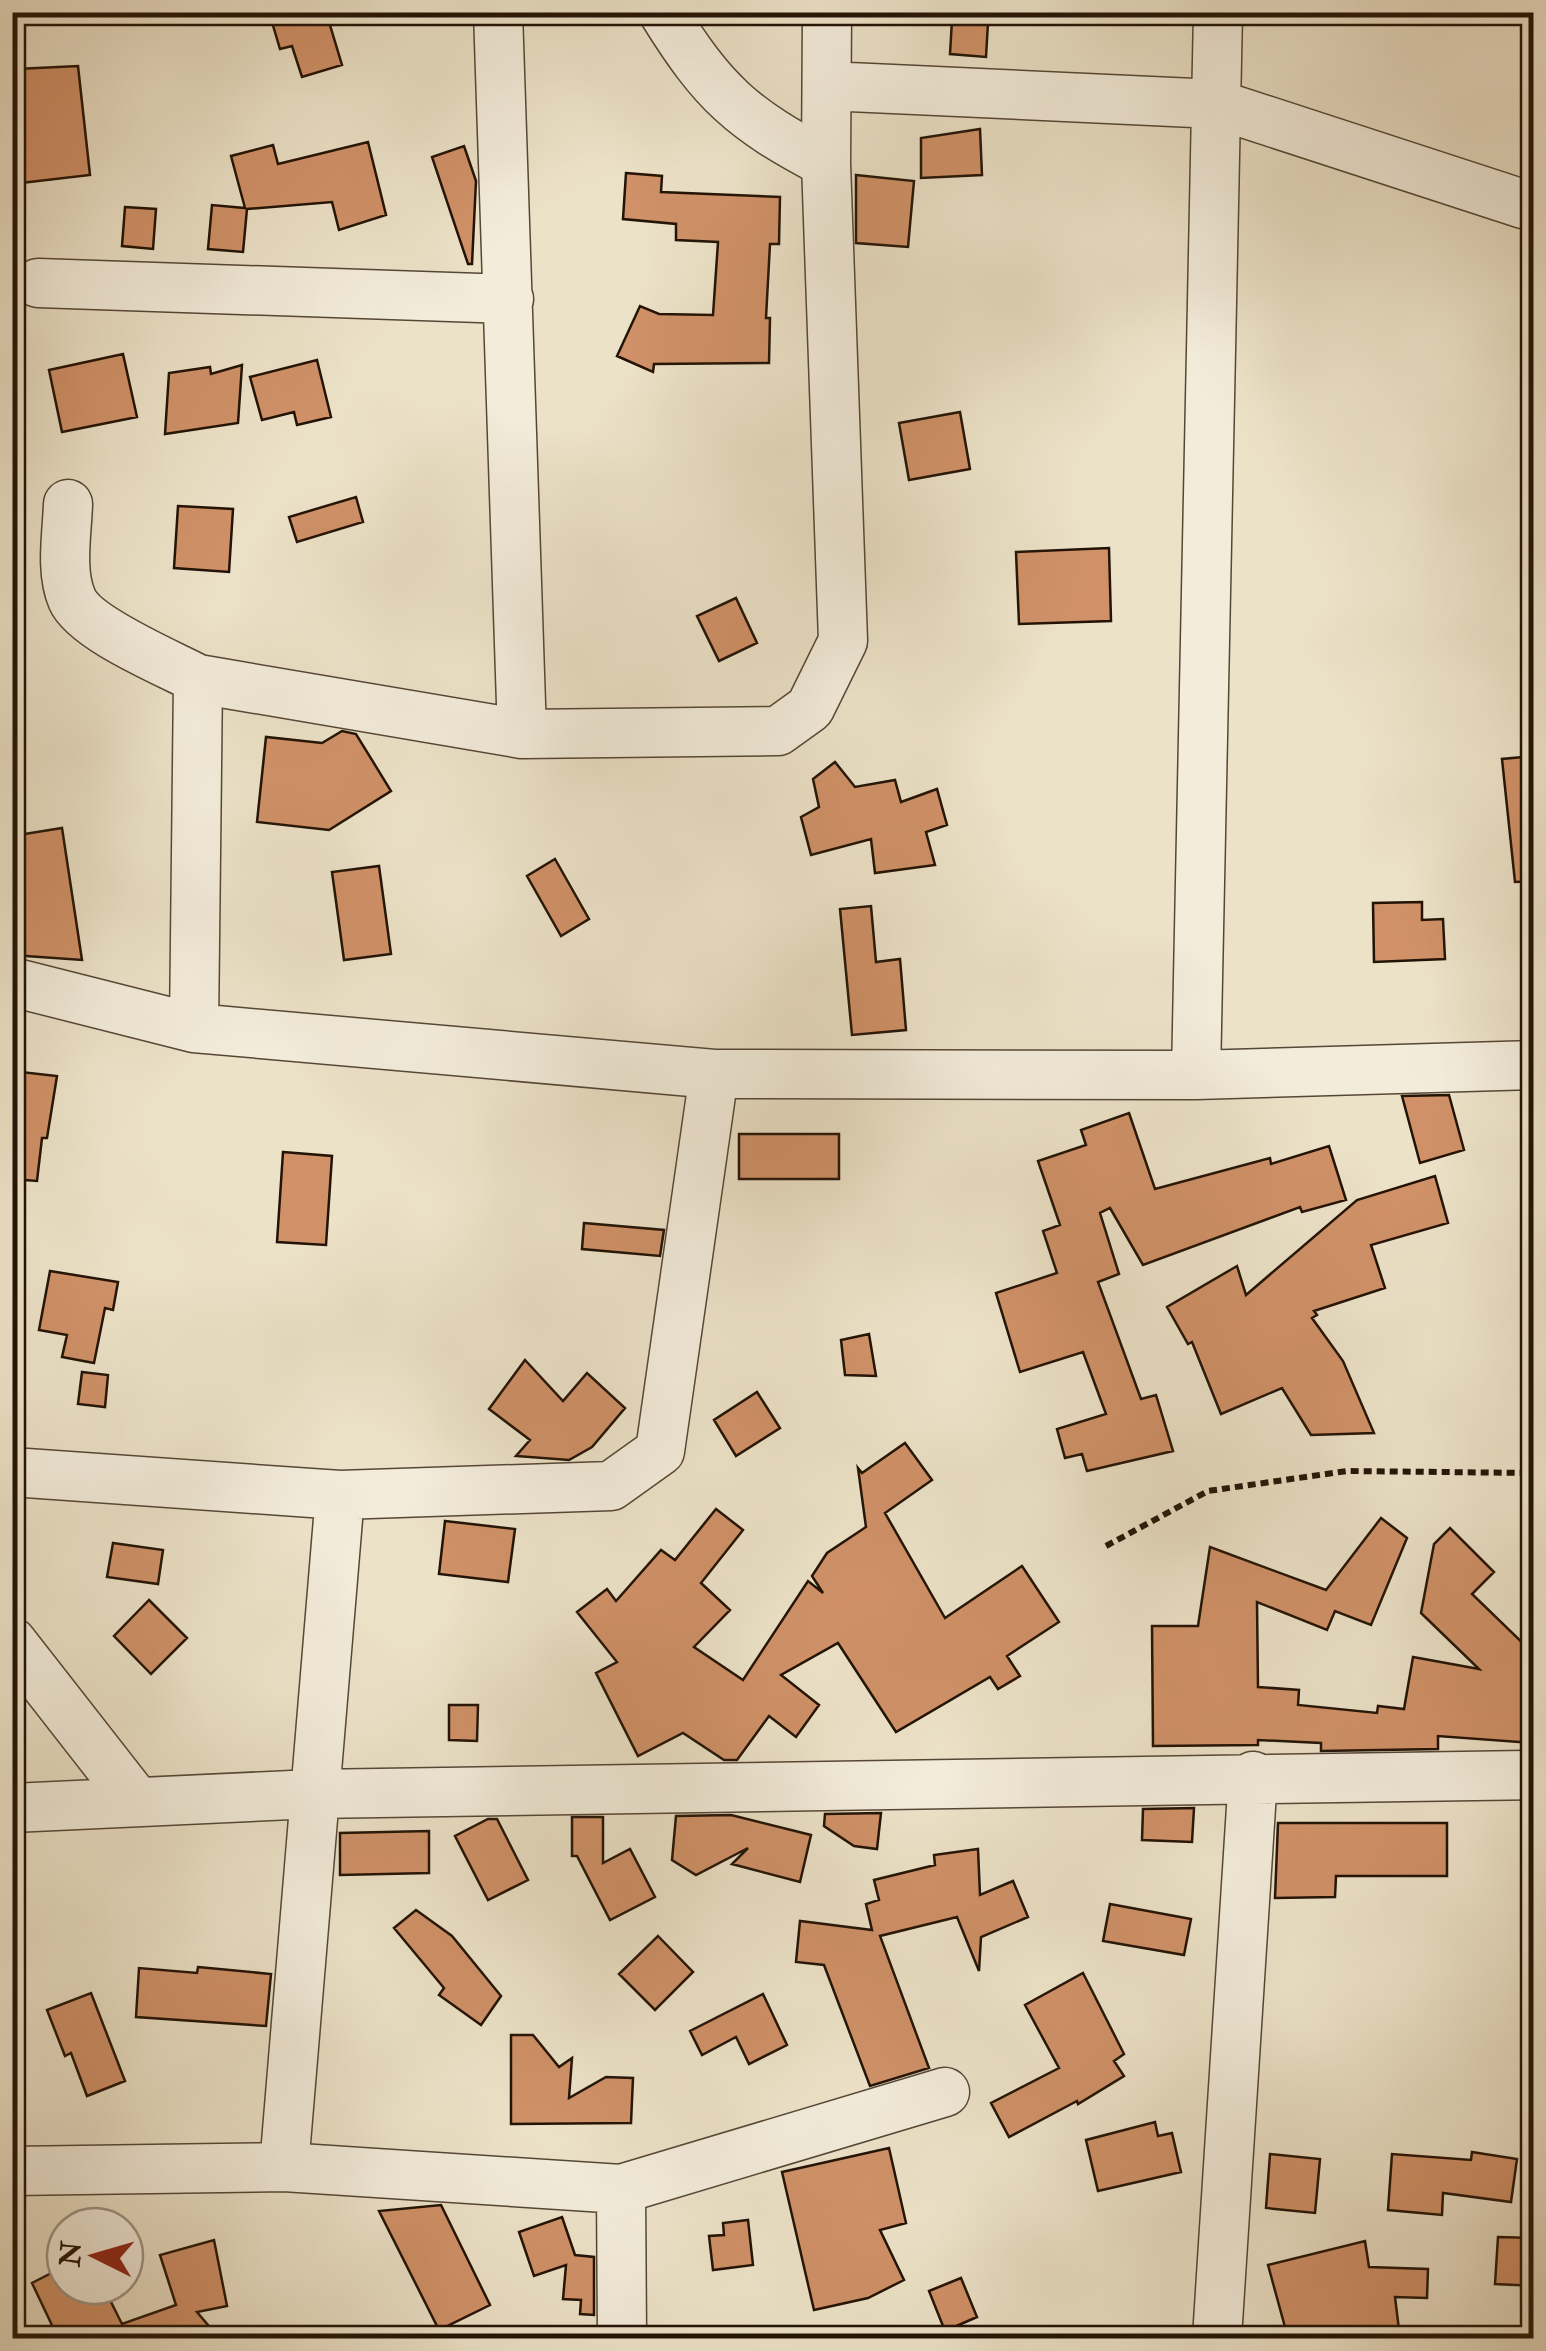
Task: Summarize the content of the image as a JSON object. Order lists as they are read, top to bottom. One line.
{"north":"left"}
